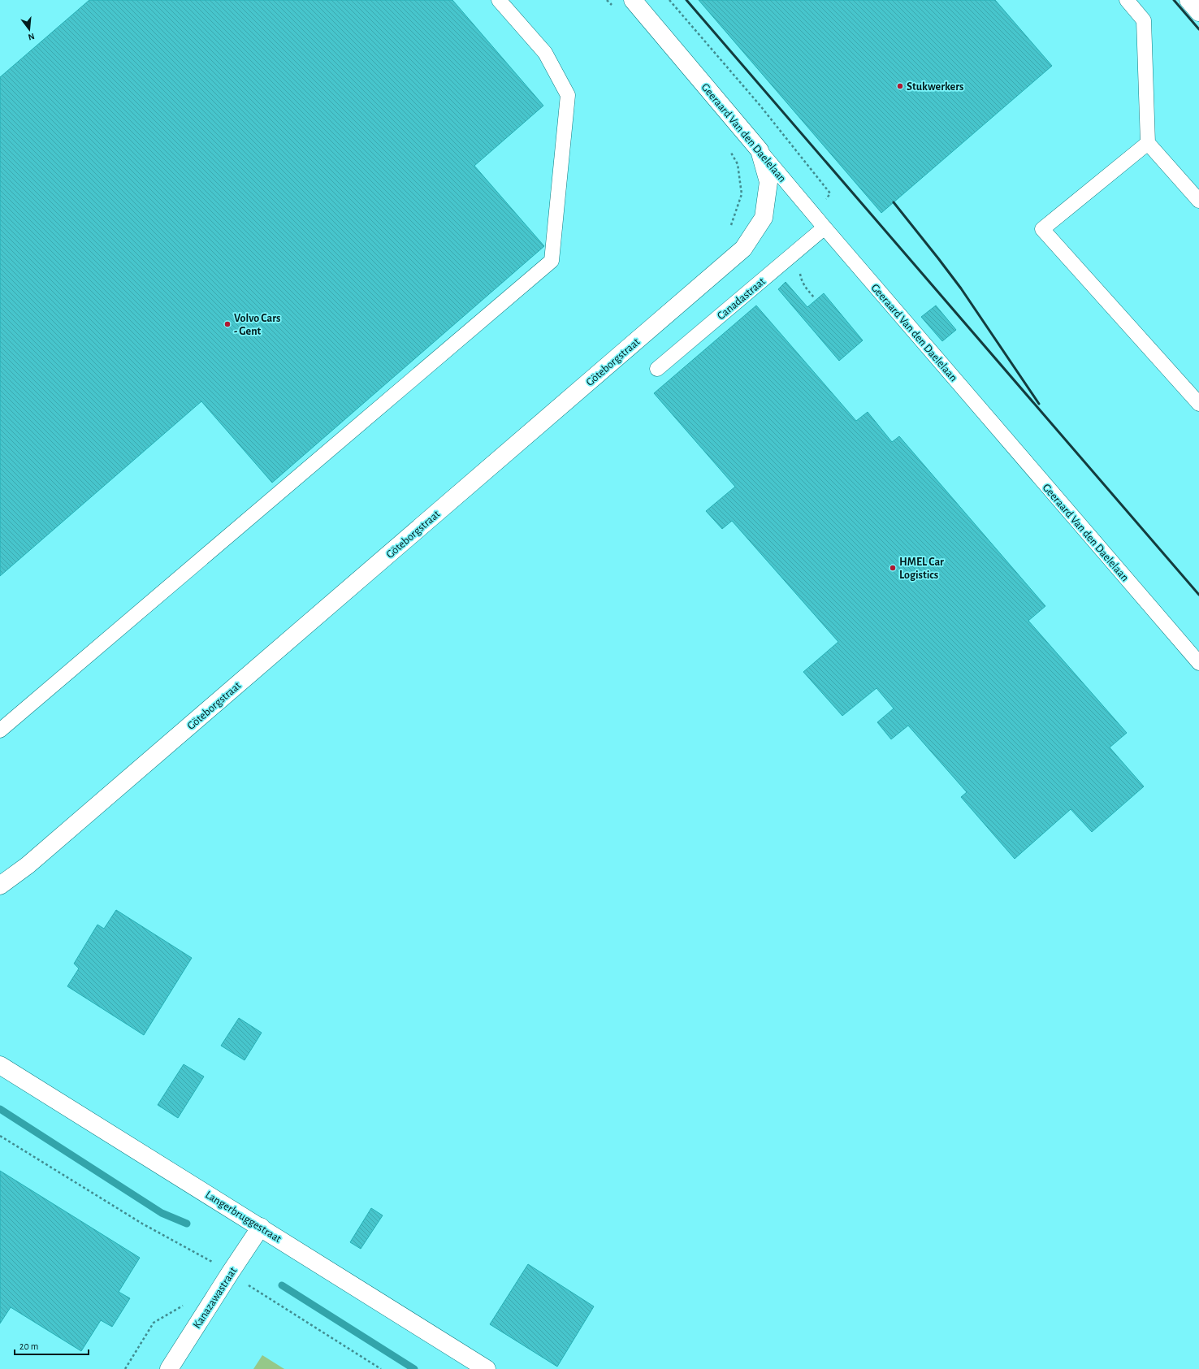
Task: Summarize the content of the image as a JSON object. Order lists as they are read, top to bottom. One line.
{"streets":{"street":["Geeraard Van den Daelelaan","Göteborgstraat","Langerbruggestraat","Kanazawastraat"],"lane":["Canadastraat"]},"crossings":[["Geeraard Van den Daelelaan","Canadastraat"],["Geeraard Van den Daelelaan","Göteborgstraat"],["Langerbruggestraat","Kanazawastraat"]],"places":["Stukwerkers","Volvo Cars - Gent","HMEL Car Logistics"],"scale_bar":"20 m","north":"bottom"}
